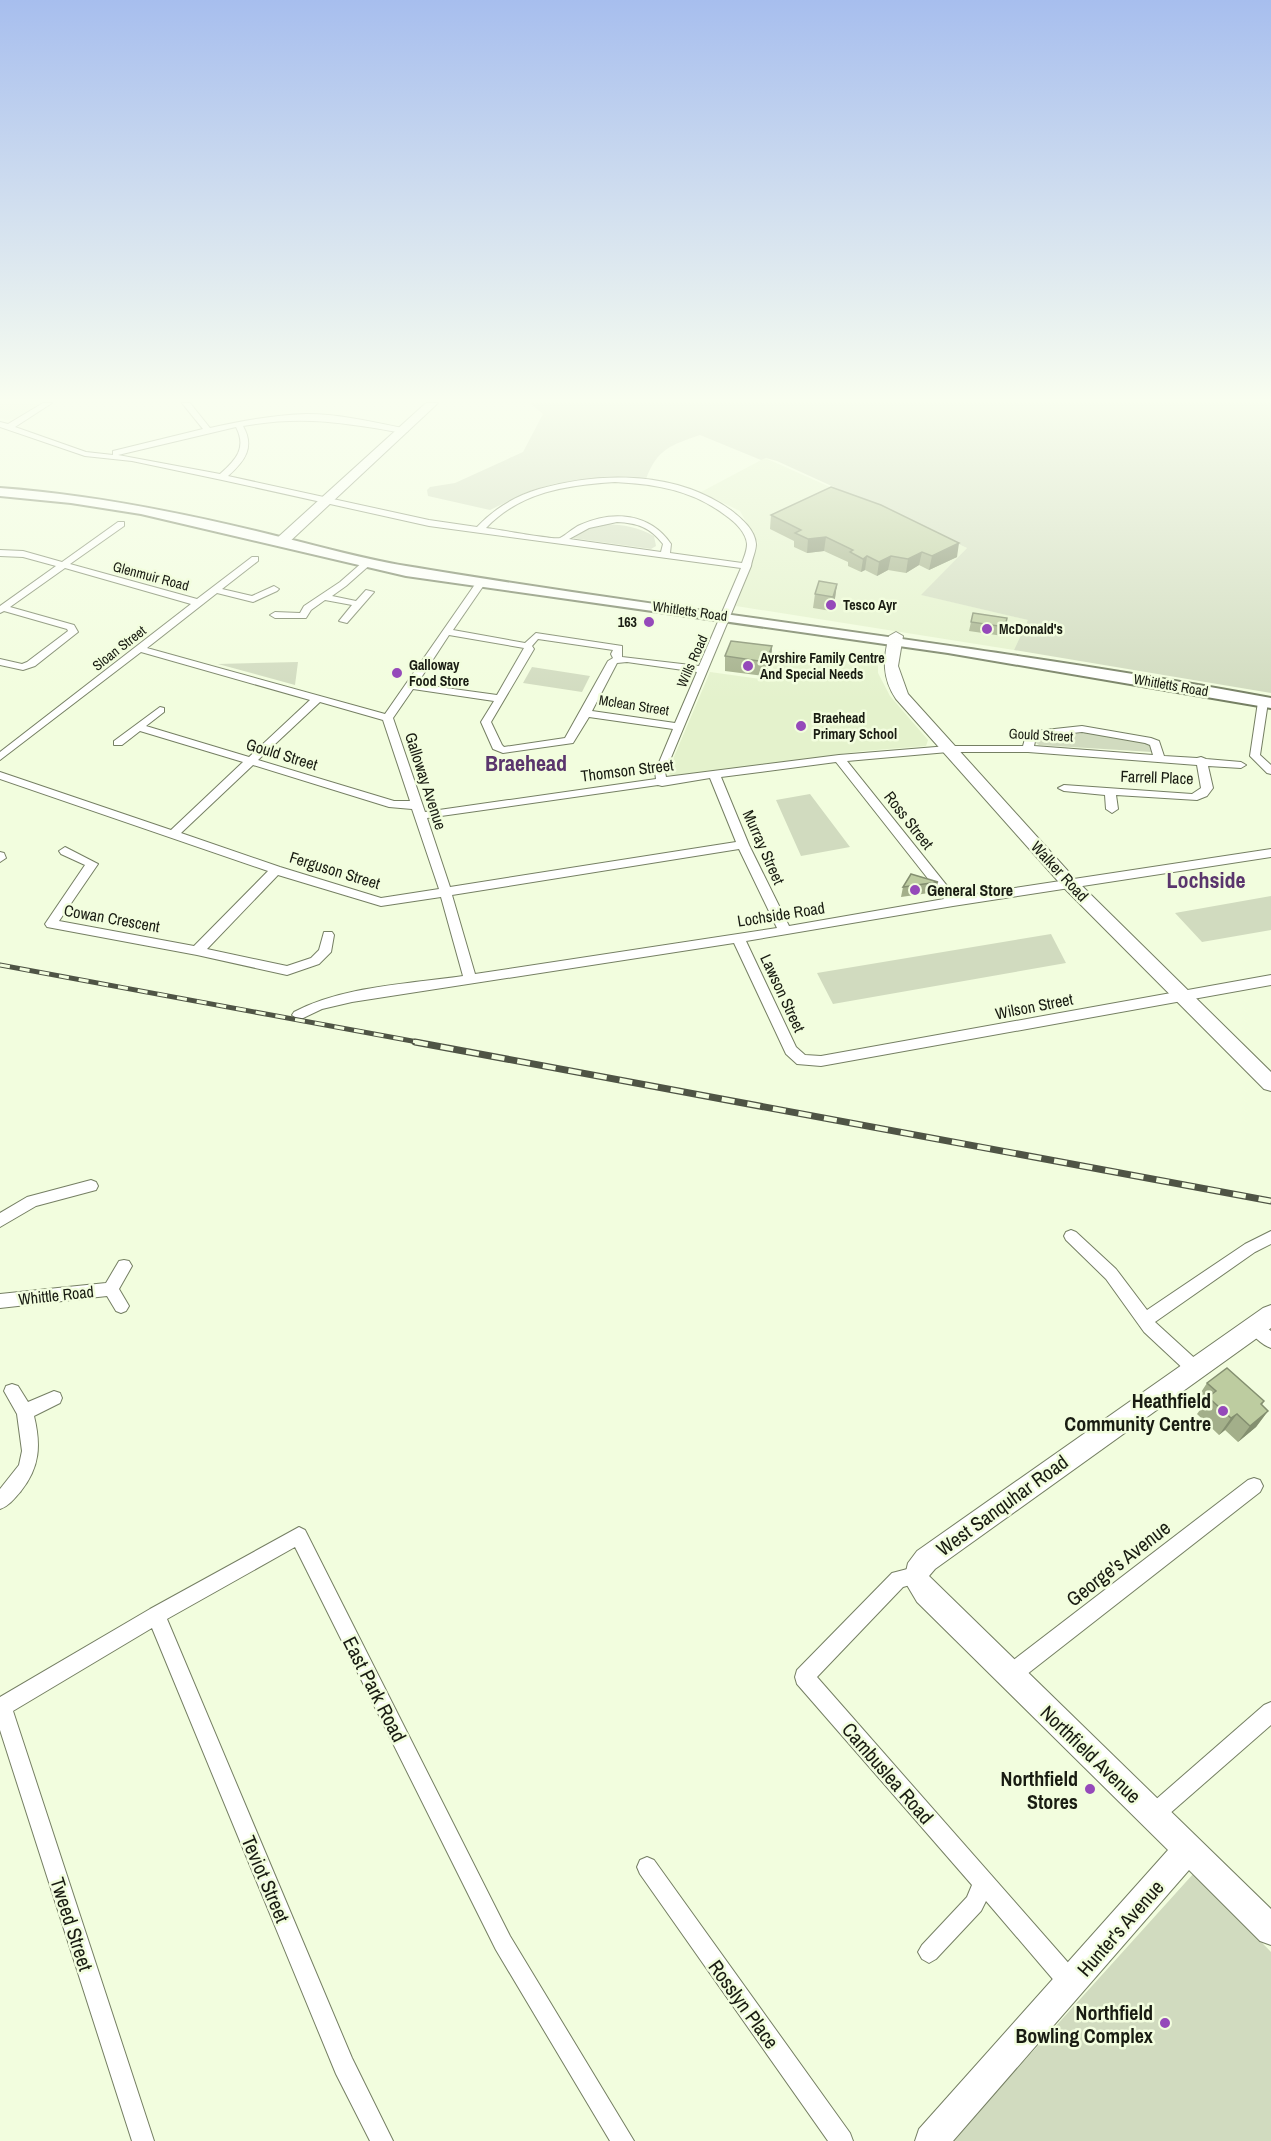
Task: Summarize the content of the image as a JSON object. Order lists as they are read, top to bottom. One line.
{"streets":{"main road":["Whitletts Road"],"street":["Glenmuir Road","Sloan Street","Wills Road","Mclean Street","Gould Street","Thomson Street","Farrell Place","Galloway Avenue","Ross Street","Murray Street","Ferguson Street","Walker Road","Lochside Road","Cowan Crescent","Lawson Street","Wilson Street","Whittle Road","West Sanquhar Road","George's Avenue","East Park Road","Northfield Avenue","Cambuslea Road","Teviot Street","Tweed Street","Hunter's Avenue","Rosslyn Place"]},"crossings":[["Glenmuir Road","Sloan Street"],["Whitletts Road","Wills Road"],["Whitletts Road","Galloway Avenue"],["Whitletts Road","Walker Road"],["Wills Road","Mclean Street"],["Wills Road","Thomson Street"],["Gould Street","Thomson Street"],["Gould Street","Farrell Place"],["Gould Street","Galloway Avenue"],["Gould Street","Ross Street"],["Gould Street","Walker Road"],["Thomson Street","Galloway Avenue"],["Thomson Street","Ross Street"],["Thomson Street","Murray Street"],["Galloway Avenue","Ferguson Street"],["Galloway Avenue","Lochside Road"],["Ross Street","Lochside Road"],["Murray Street","Ferguson Street"],["Murray Street","Lochside Road"],["Walker Road","Lochside Road"],["Walker Road","Wilson Street"],["Lochside Road","Lawson Street"],["Lawson Street","Wilson Street"],["West Sanquhar Road","Northfield Avenue"],["West Sanquhar Road","Cambuslea Road"],["George's Avenue","Northfield Avenue"],["East Park Road","Teviot Street"],["East Park Road","Tweed Street"],["Northfield Avenue","Cambuslea Road"],["Northfield Avenue","Hunter's Avenue"],["Cambuslea Road","Hunter's Avenue"]],"districts":["Braehead","Lochside"],"places":["Tesco Ayr","163","McDonald's","Ayrshire Family Centre And Special Needs","Galloway Food Store","Braehead Primary School","General Store","Heathfield Community Centre","Northfield Stores","Northfield Bowling Complex"]}
